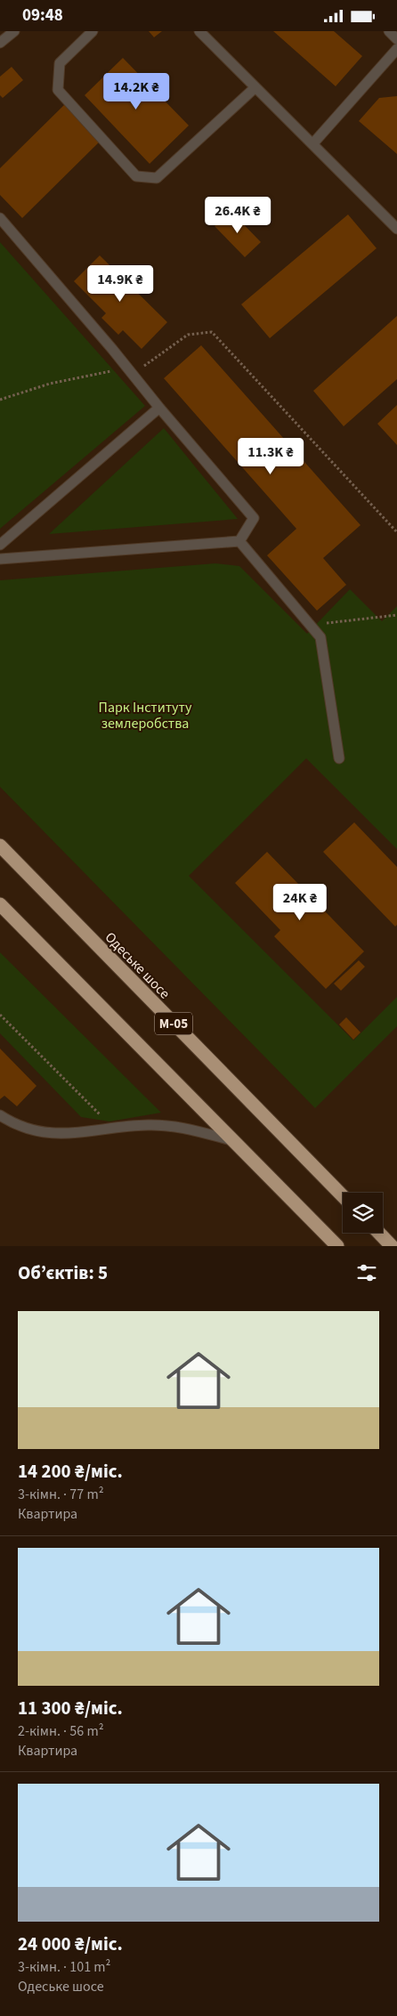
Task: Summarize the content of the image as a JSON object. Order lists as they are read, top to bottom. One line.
{"streets":{"highway":["Одеське шосе","М-05"]},"parks":["Парк Інституту землеробства"],"page":{"status":"09:48","price":["14.2K ₴","26.4K ₴","14.9K ₴","11.3K ₴","24K ₴"],"heading":"Об’єктів: 5","list":[{"name":"14 200 ₴/міс.","note":"3-кімн. · 77 m² · Квартира"},{"name":"11 300 ₴/міс.","note":"2-кімн. · 56 m² · Квартира"},{"name":"24 000 ₴/міс.","note":"3-кімн. · 101 m² · Одеське шосе"}]}}
